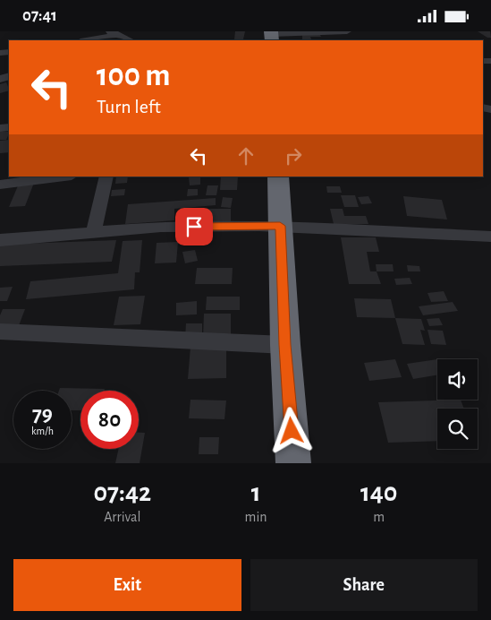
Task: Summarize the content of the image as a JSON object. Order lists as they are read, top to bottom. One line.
{"page":{"status":"07:41","turn":["100 m","Turn left"],"speed":"79 km/h","limit":"80","eta":["07:42","Arrival","1","min","140","m"],"buttons":["Exit","Share"]}}
